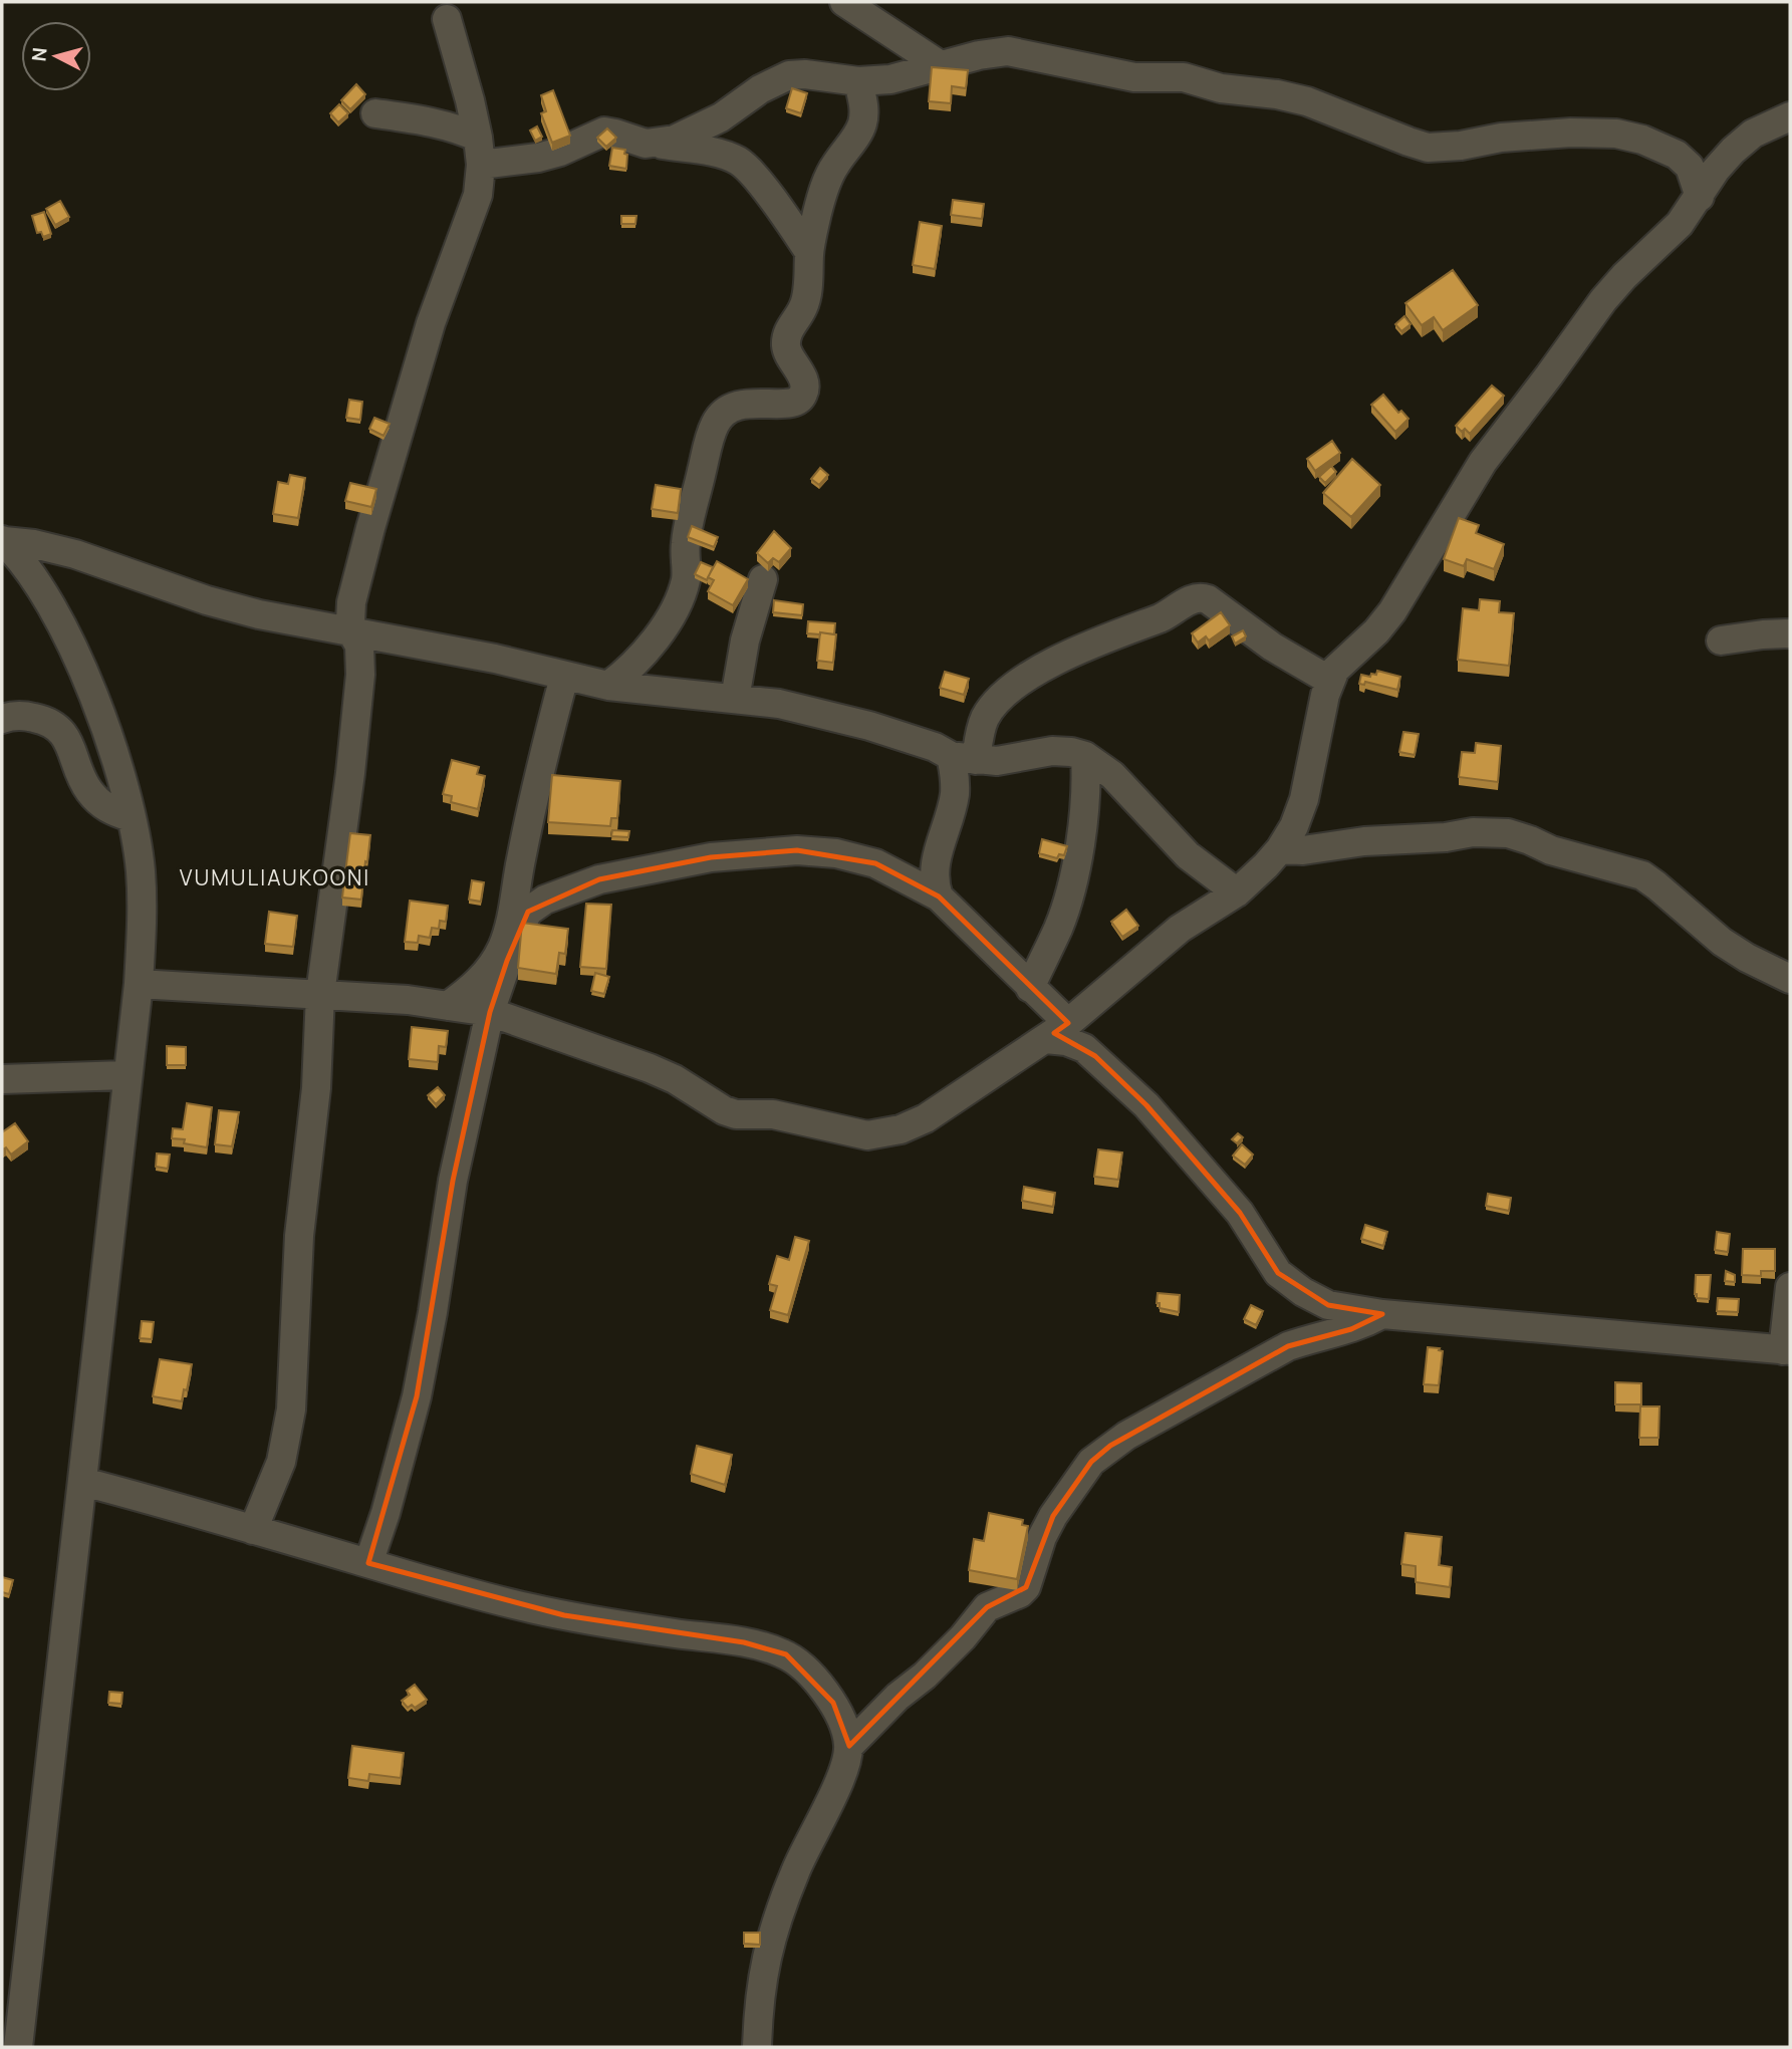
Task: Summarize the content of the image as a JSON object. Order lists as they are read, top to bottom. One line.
{"districts":["VUMULIAUKOONI"],"north":"left"}
